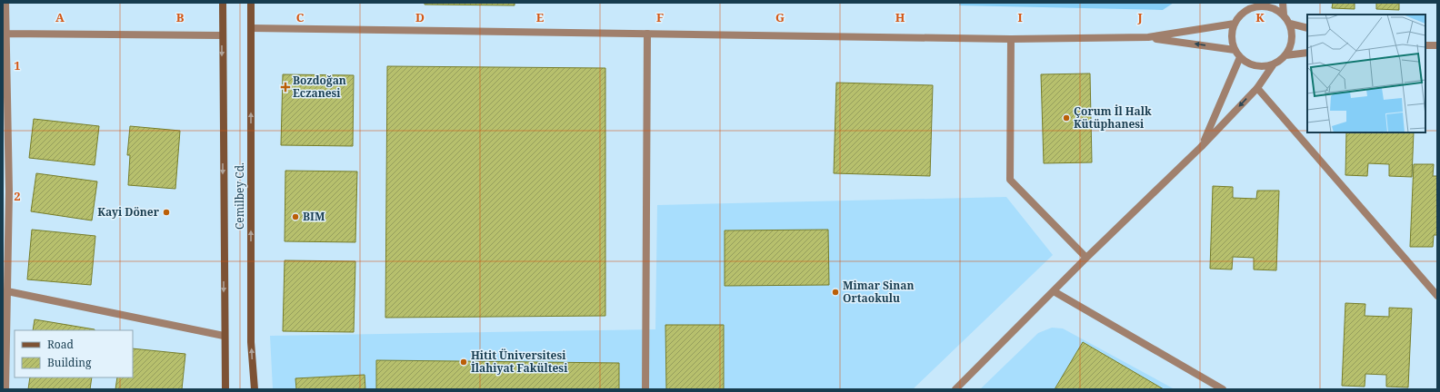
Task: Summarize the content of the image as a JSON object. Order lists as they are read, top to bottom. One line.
{"streets":{"main road":["Cemilbey Cd."]},"places":{"health":["Bozdoğan Eczanesi"],"other":["Çorum İl Halk Kütüphanesi","Kayi Döner","BIM","Mimar Sinan Ortaokulu","Hitit Üniversitesi İlahiyat Fakültesi"]},"legend":["Road","Building"],"grid":{"columns":["A","B","C","D","E","F","G","H","I","J","K"],"rows":["1","2"]}}
